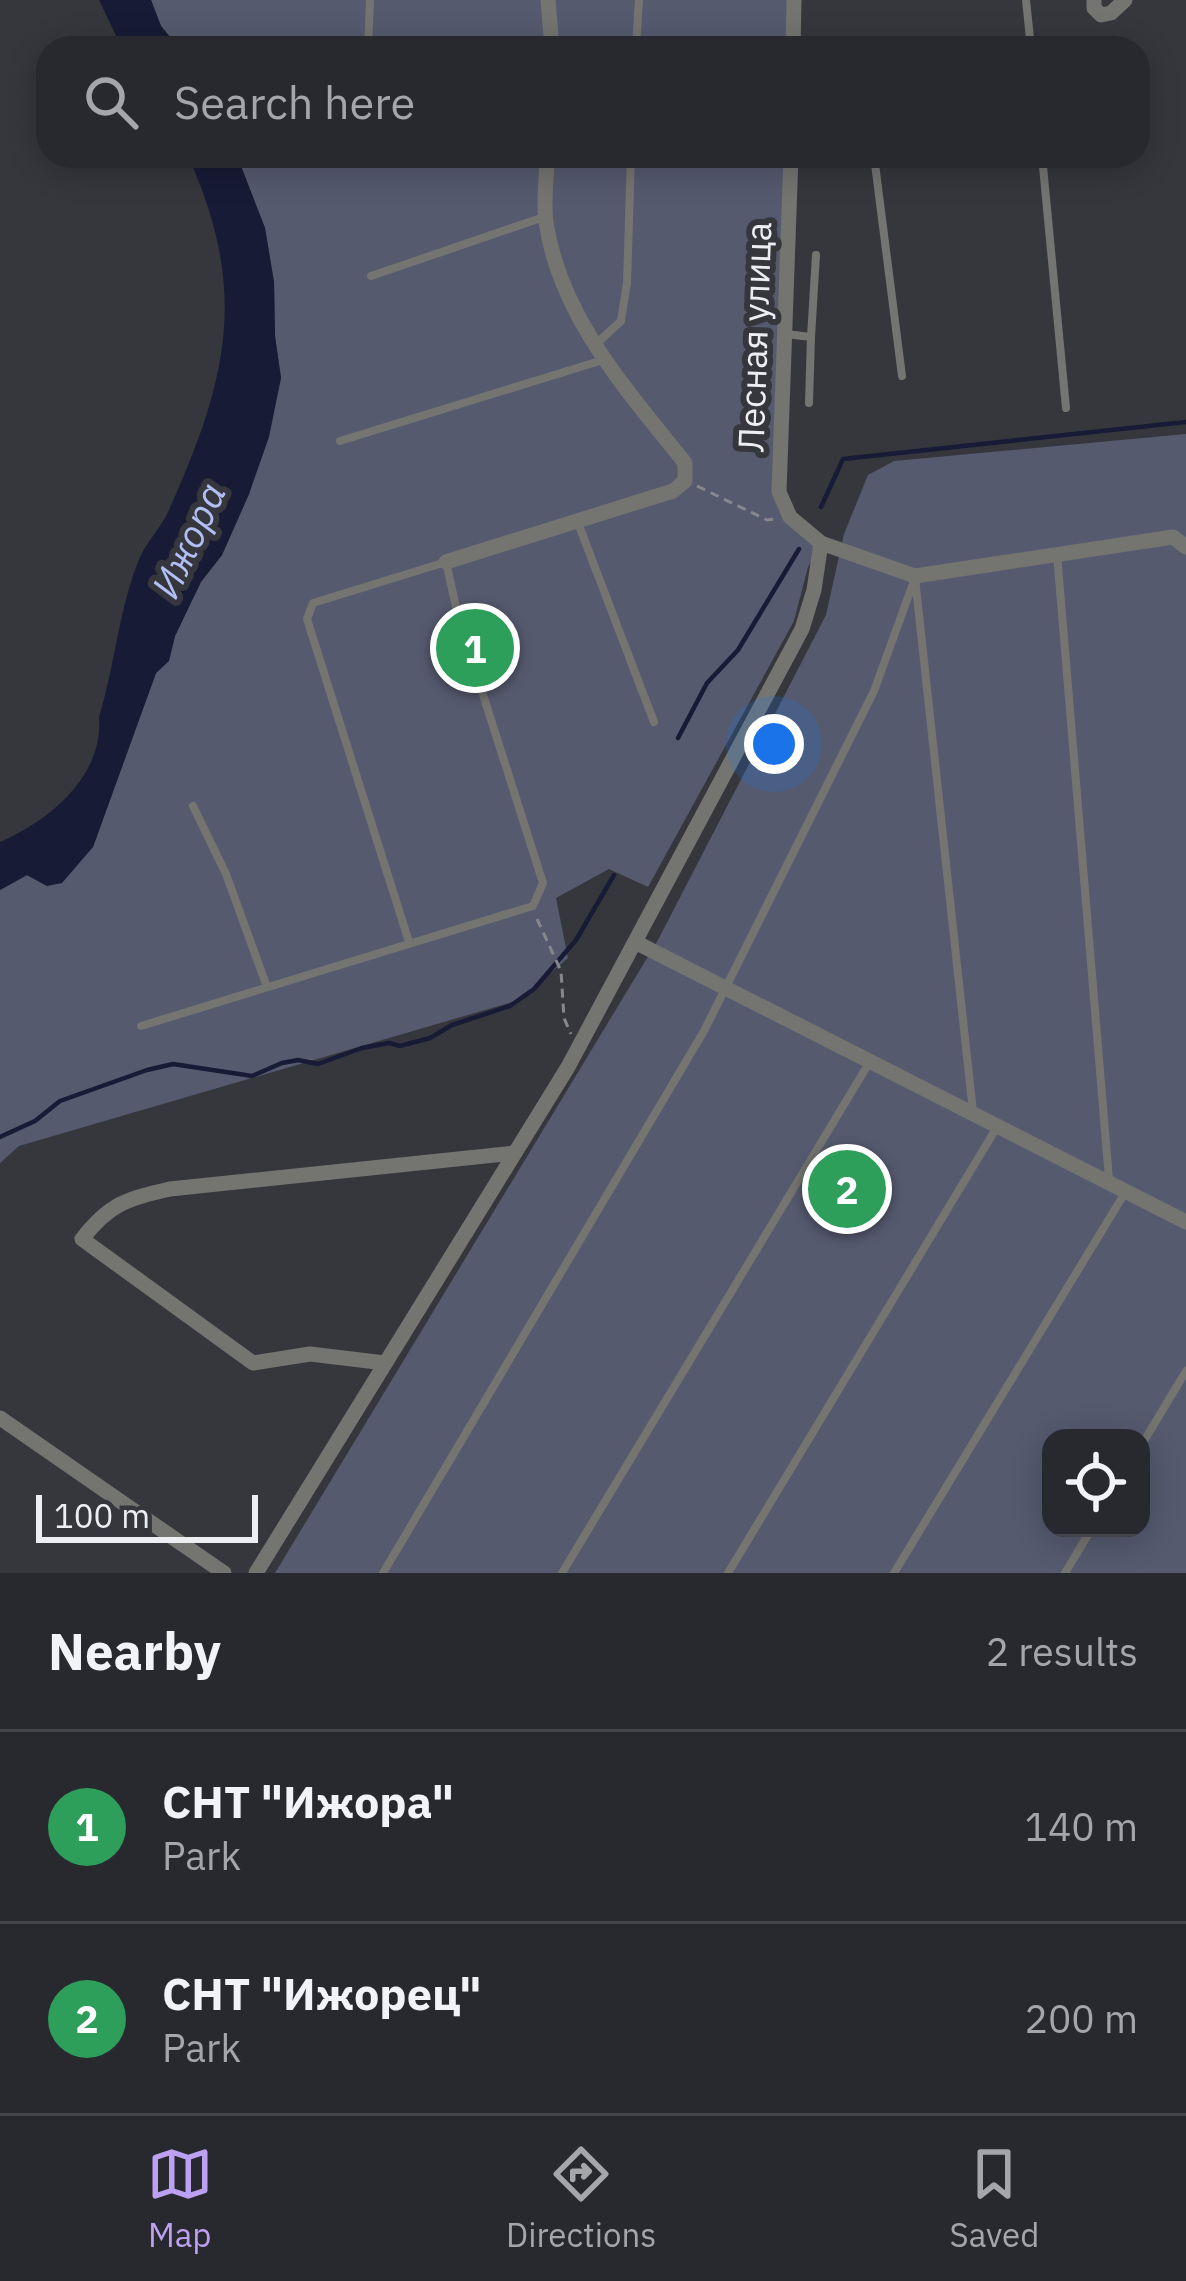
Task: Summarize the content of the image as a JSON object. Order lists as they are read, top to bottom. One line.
{"streets":{"street":["Лесная улица"]},"water":["Ижора"],"scale_bar":"100 m","page":{"search":"Search here","pins":["1","2"],"scale":"100 m","heading":["Nearby","2 results"],"list":[{"mark":"1","name":"СНТ \"Ижора\"","note":"Park","value":"140 m"},{"mark":"2","name":"СНТ \"Ижорец\"","note":"Park","value":"200 m"}],"nav":["Map","Directions","Saved"]}}
